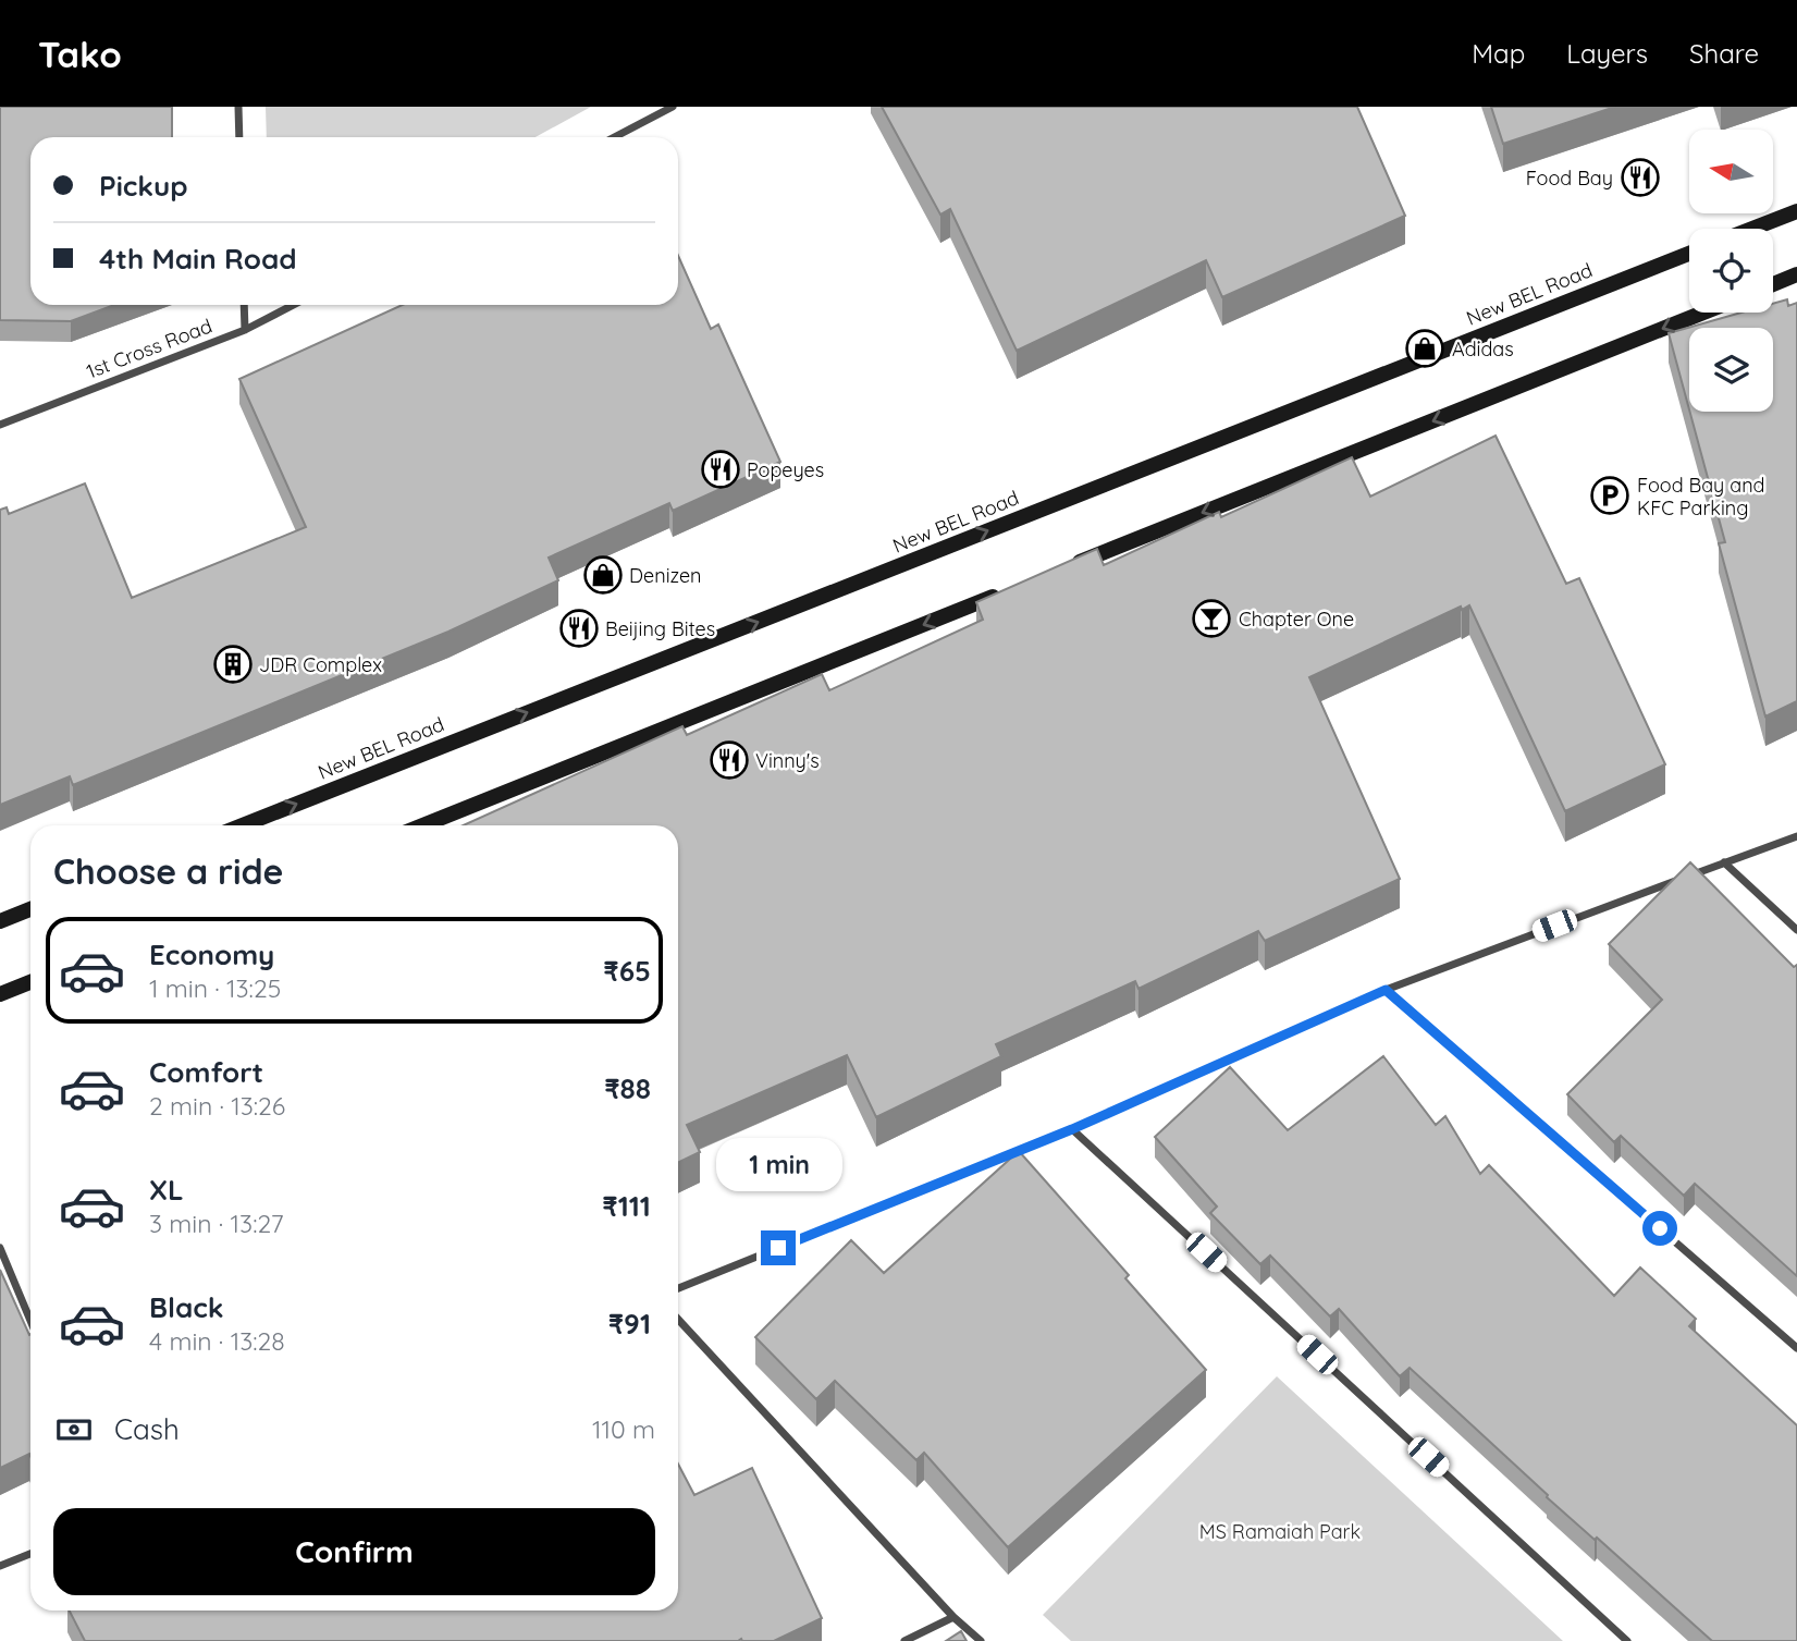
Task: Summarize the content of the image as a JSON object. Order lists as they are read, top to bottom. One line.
{"streets":{"main road":["New BEL Road"],"street":["1st Cross Road"]},"parks":["MS Ramaiah Park"],"places":{"restaurant":["Food Bay","Popeyes","Beijing Bites","Vinny's"],"shop":["Adidas","Denizen"],"parking":["Food Bay and KFC Parking"],"bar":["Chapter One"],"building":["JDR Complex"]},"north":"left","page":{"header":"Tako","nav":["Map","Layers","Share"],"banner":["Pickup","4th Main Road"],"heading":"Choose a ride","list":[{"name":"Economy","note":"1 min · 13:25","value":"₹65"},{"name":"Comfort","note":"2 min · 13:26","value":"₹88"},{"name":"XL","note":"3 min · 13:27","value":"₹111"},{"name":"Black","note":"4 min · 13:28","value":"₹91"}],"bubble":"1 min","pay":["Cash","110 m"],"buttons":"Confirm"}}
